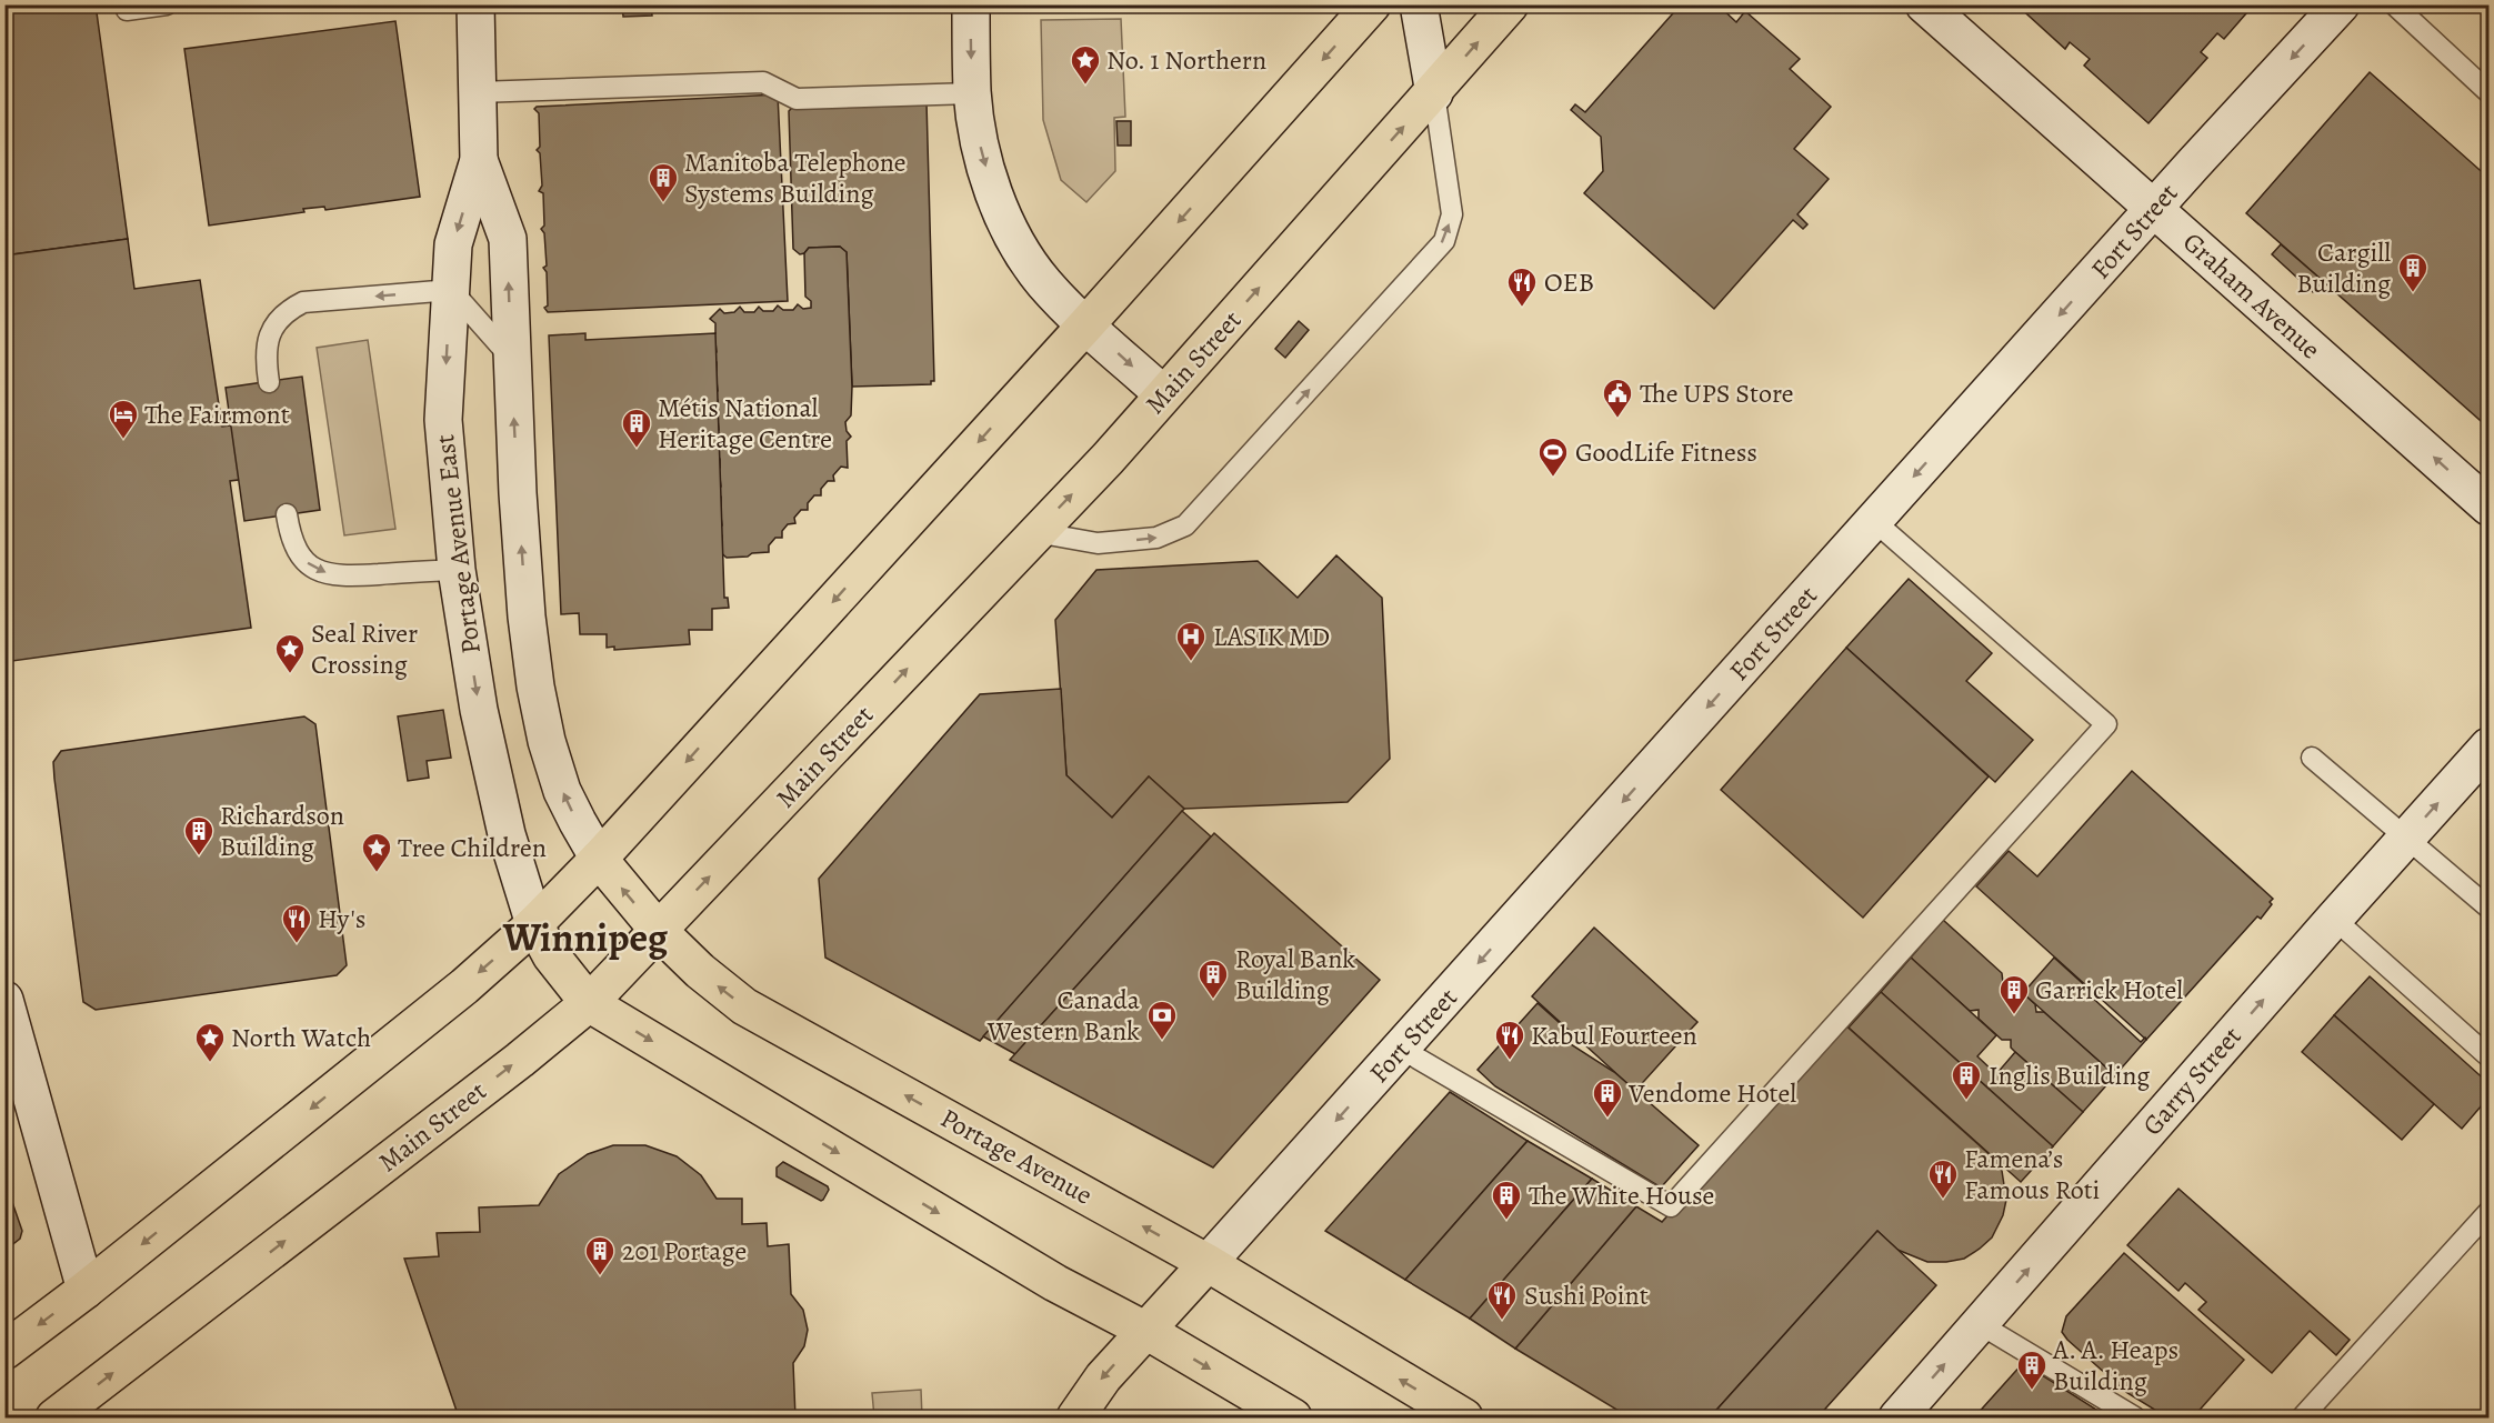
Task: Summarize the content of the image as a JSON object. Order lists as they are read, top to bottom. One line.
{"streets":{"main road":["Main Street","Portage Avenue"],"street":["Fort Street","Graham Avenue","Portage Avenue East","Garry Street"]},"crossings":[["Fort Street","Graham Avenue"],["Fort Street","Portage Avenue"],["Main Street","Portage Avenue"],["Portage Avenue East","Portage Avenue"]],"one_way":["Fort Street","Graham Avenue","Garry Street"],"districts":["Winnipeg"],"places":{"place":["No. 1 Northern","Seal River Crossing","Tree Children","North Watch"],"building":["Manitoba Telephone Systems Building","Cargill Building","Métis National Heritage Centre","Richardson Building","Royal Bank Building","Garrick Hotel","Inglis Building","Vendome Hotel","The White House","201 Portage","A. A. Heaps Building"],"restaurant":["OEB","Hy's","Kabul Fourteen","Famena’s Famous Roti","Sushi Point"],"public building":["The UPS Store"],"hotel":["The Fairmont"],"sports":["GoodLife Fitness"],"hospital":["LASIK MD"],"bank":["Canada Western Bank"]}}
